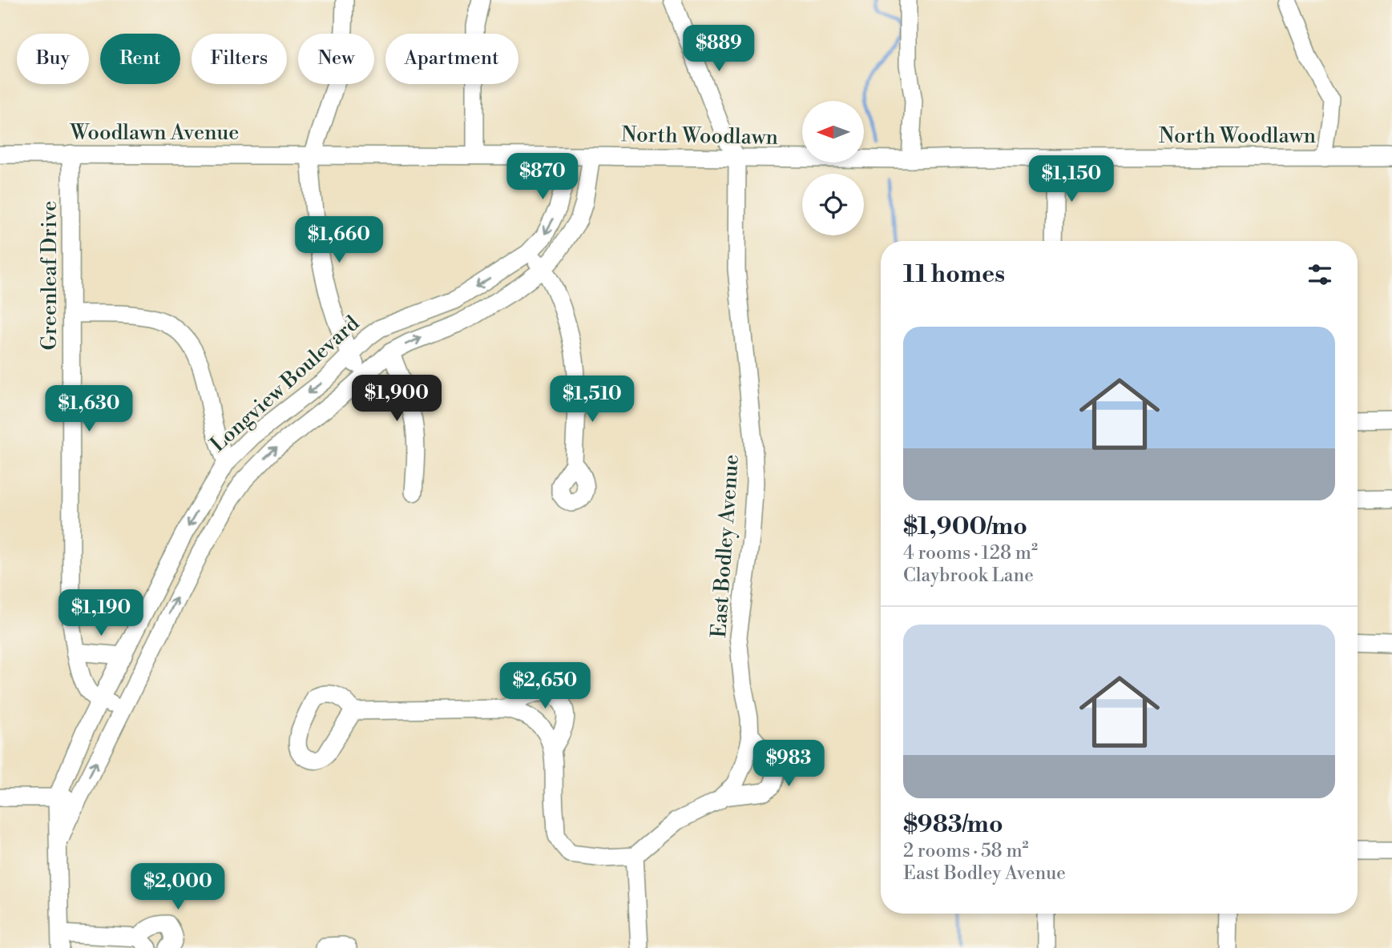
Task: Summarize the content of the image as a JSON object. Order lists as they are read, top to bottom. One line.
{"streets":{"street":["Woodlawn Avenue","North Woodlawn","Greenleaf Drive","Longview Boulevard","East Bodley Avenue"]},"crossings":[["Woodlawn Avenue","North Woodlawn"],["Woodlawn Avenue","Greenleaf Drive"],["North Woodlawn","Longview Boulevard"],["North Woodlawn","East Bodley Avenue"],["Greenleaf Drive","Longview Boulevard"]],"north":"left","page":{"price":["$889","$870","$1,150","$1,660","$1,900","$1,510","$1,630","$1,190","$2,650","$983","$2,000"],"chip":["Buy","Rent","Filters","New","Apartment"],"heading":"11 homes","list":[{"name":"$1,900/mo","note":"4 rooms · 128 m² · Claybrook Lane"},{"name":"$983/mo","note":"2 rooms · 58 m² · East Bodley Avenue"}]}}
